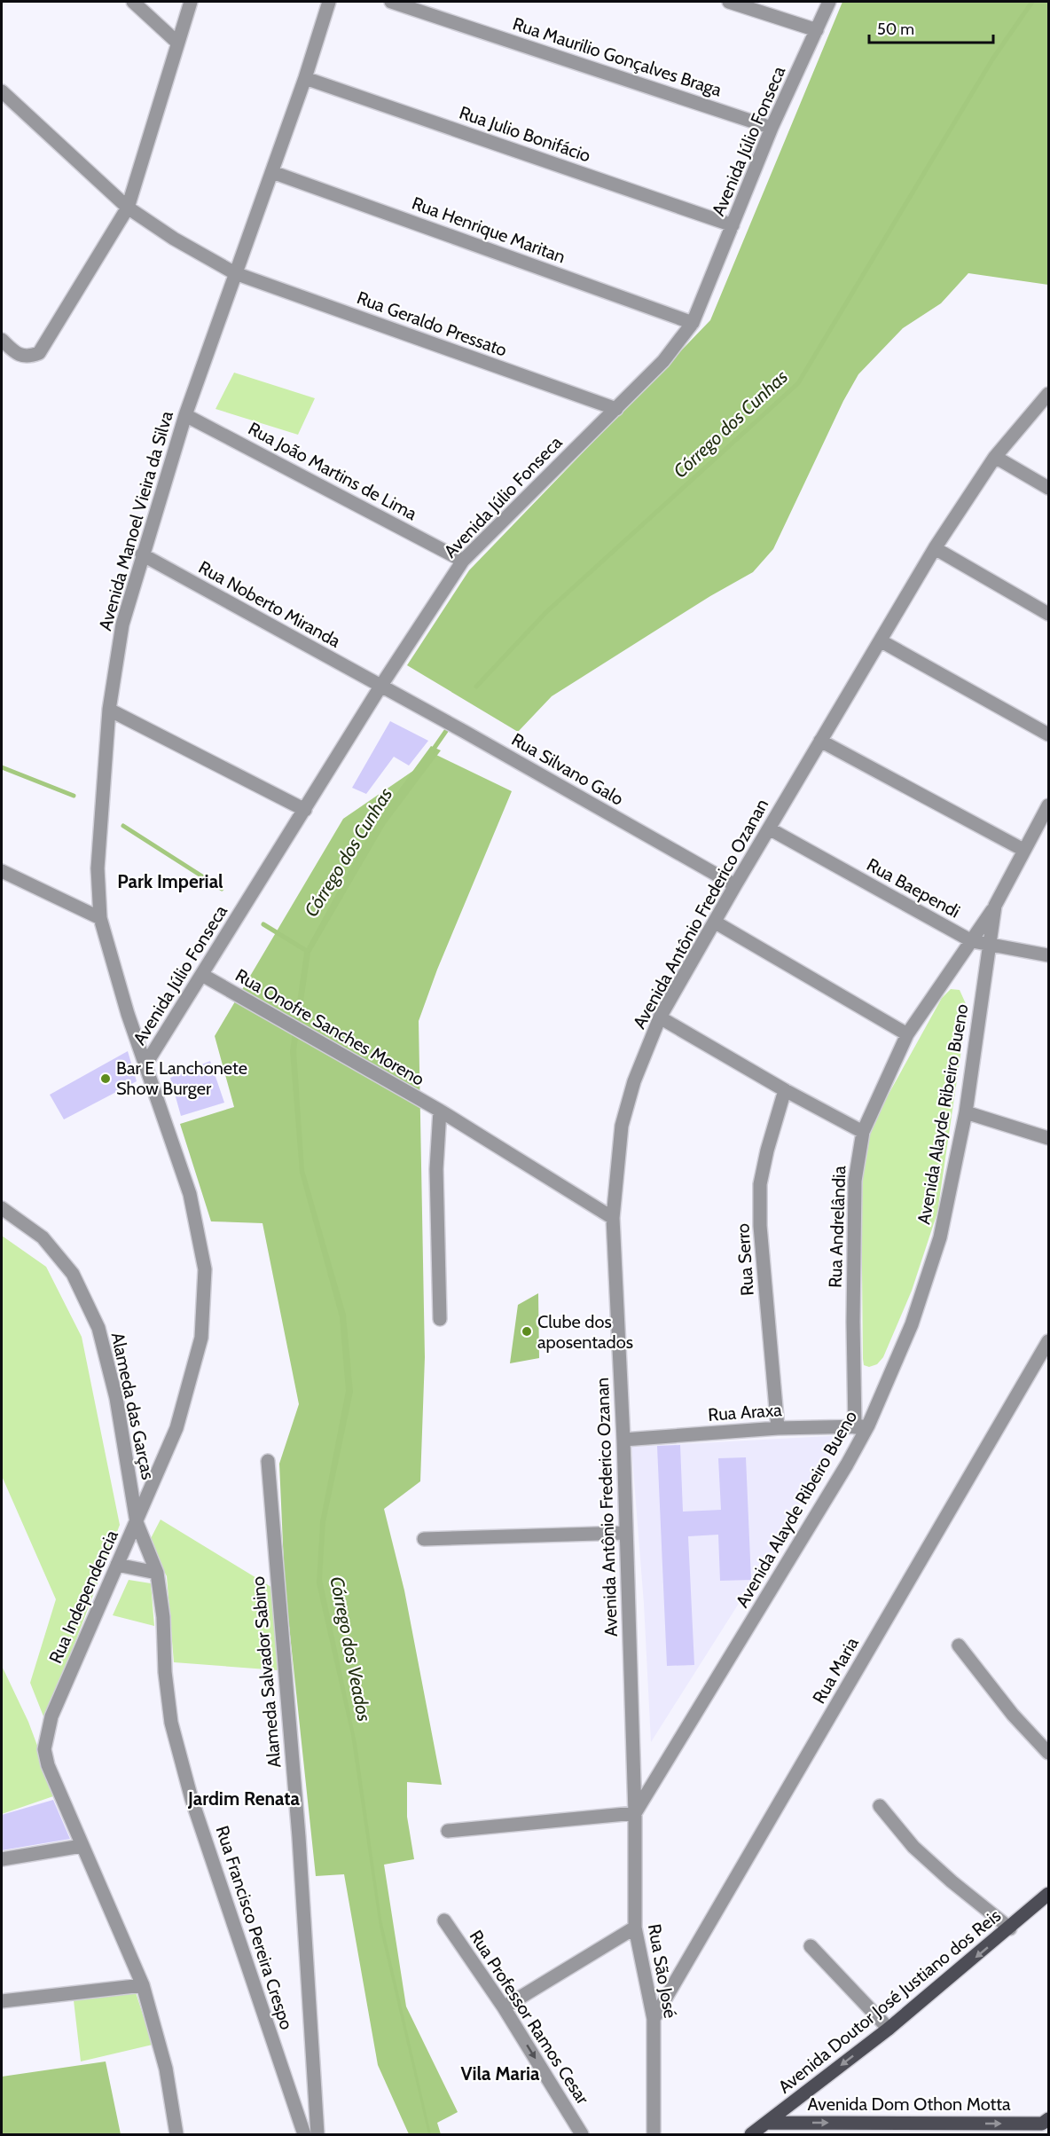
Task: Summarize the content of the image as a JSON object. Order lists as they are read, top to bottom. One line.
{"streets":{"main road":["Avenida Doutor José Justiano dos Reis","Avenida Dom Othon Motta"],"street":["Rua Maurilio Gonçalves Braga","Rua Julio Bonifácio","Avenida Júlio Fonseca","Rua Henrique Maritan","Rua Geraldo Pressato","Rua João Martins de Lima","Avenida Manoel Vieira da Silva","Rua Noberto Miranda","Rua Silvano Galo","Rua Baependi","Avenida Antônio Frederico Ozanan","Rua Onofre Sanches Moreno","Avenida Alayde Ribeiro Bueno","Rua Andrelândia","Rua Serro","Alameda das Garças","Rua Araxa","Rua Independencia","Rua Maria","Alameda Salvador Sabino","Rua Francisco Pereira Crespo","Rua São José","Rua Professor Ramos Cesar"]},"crossings":[["Rua Maurilio Gonçalves Braga","Avenida Júlio Fonseca"],["Rua Julio Bonifácio","Avenida Júlio Fonseca"],["Rua Julio Bonifácio","Avenida Manoel Vieira da Silva"],["Avenida Júlio Fonseca","Rua Henrique Maritan"],["Avenida Júlio Fonseca","Rua Geraldo Pressato"],["Avenida Júlio Fonseca","Rua João Martins de Lima"],["Avenida Júlio Fonseca","Avenida Manoel Vieira da Silva"],["Avenida Júlio Fonseca","Rua Noberto Miranda"],["Avenida Júlio Fonseca","Rua Silvano Galo"],["Avenida Júlio Fonseca","Rua Onofre Sanches Moreno"],["Avenida Júlio Fonseca","Rua Independencia"],["Rua Henrique Maritan","Avenida Manoel Vieira da Silva"],["Rua Geraldo Pressato","Avenida Manoel Vieira da Silva"],["Rua João Martins de Lima","Avenida Manoel Vieira da Silva"],["Avenida Manoel Vieira da Silva","Rua Noberto Miranda"],["Avenida Manoel Vieira da Silva","Rua Independencia"],["Rua Noberto Miranda","Rua Silvano Galo"],["Rua Silvano Galo","Avenida Antônio Frederico Ozanan"],["Rua Baependi","Avenida Antônio Frederico Ozanan"],["Rua Baependi","Avenida Alayde Ribeiro Bueno"],["Rua Baependi","Rua Andrelândia"],["Avenida Antônio Frederico Ozanan","Rua Onofre Sanches Moreno"],["Avenida Antônio Frederico Ozanan","Avenida Alayde Ribeiro Bueno"],["Avenida Antônio Frederico Ozanan","Rua Araxa"],["Avenida Antônio Frederico Ozanan","Rua São José"],["Avenida Alayde Ribeiro Bueno","Rua Andrelândia"],["Avenida Alayde Ribeiro Bueno","Rua Araxa"],["Avenida Alayde Ribeiro Bueno","Rua São José"],["Rua Andrelândia","Rua Araxa"],["Rua Serro","Rua Araxa"],["Alameda das Garças","Rua Independencia"],["Alameda das Garças","Rua Francisco Pereira Crespo"],["Rua Independencia","Rua Francisco Pereira Crespo"],["Rua Maria","Rua São José"],["Avenida Doutor José Justiano dos Reis","Avenida Dom Othon Motta"]],"one_way":["Avenida Doutor José Justiano dos Reis","Rua Professor Ramos Cesar","Avenida Dom Othon Motta"],"districts":["Park Imperial","Jardim Renata","Vila Maria"],"water":["Córrego dos Cunhas","Córrego dos Veados"],"places":["Bar E Lanchonete Show Burger","Clube dos aposentados"],"scale_bar":"50 m"}
